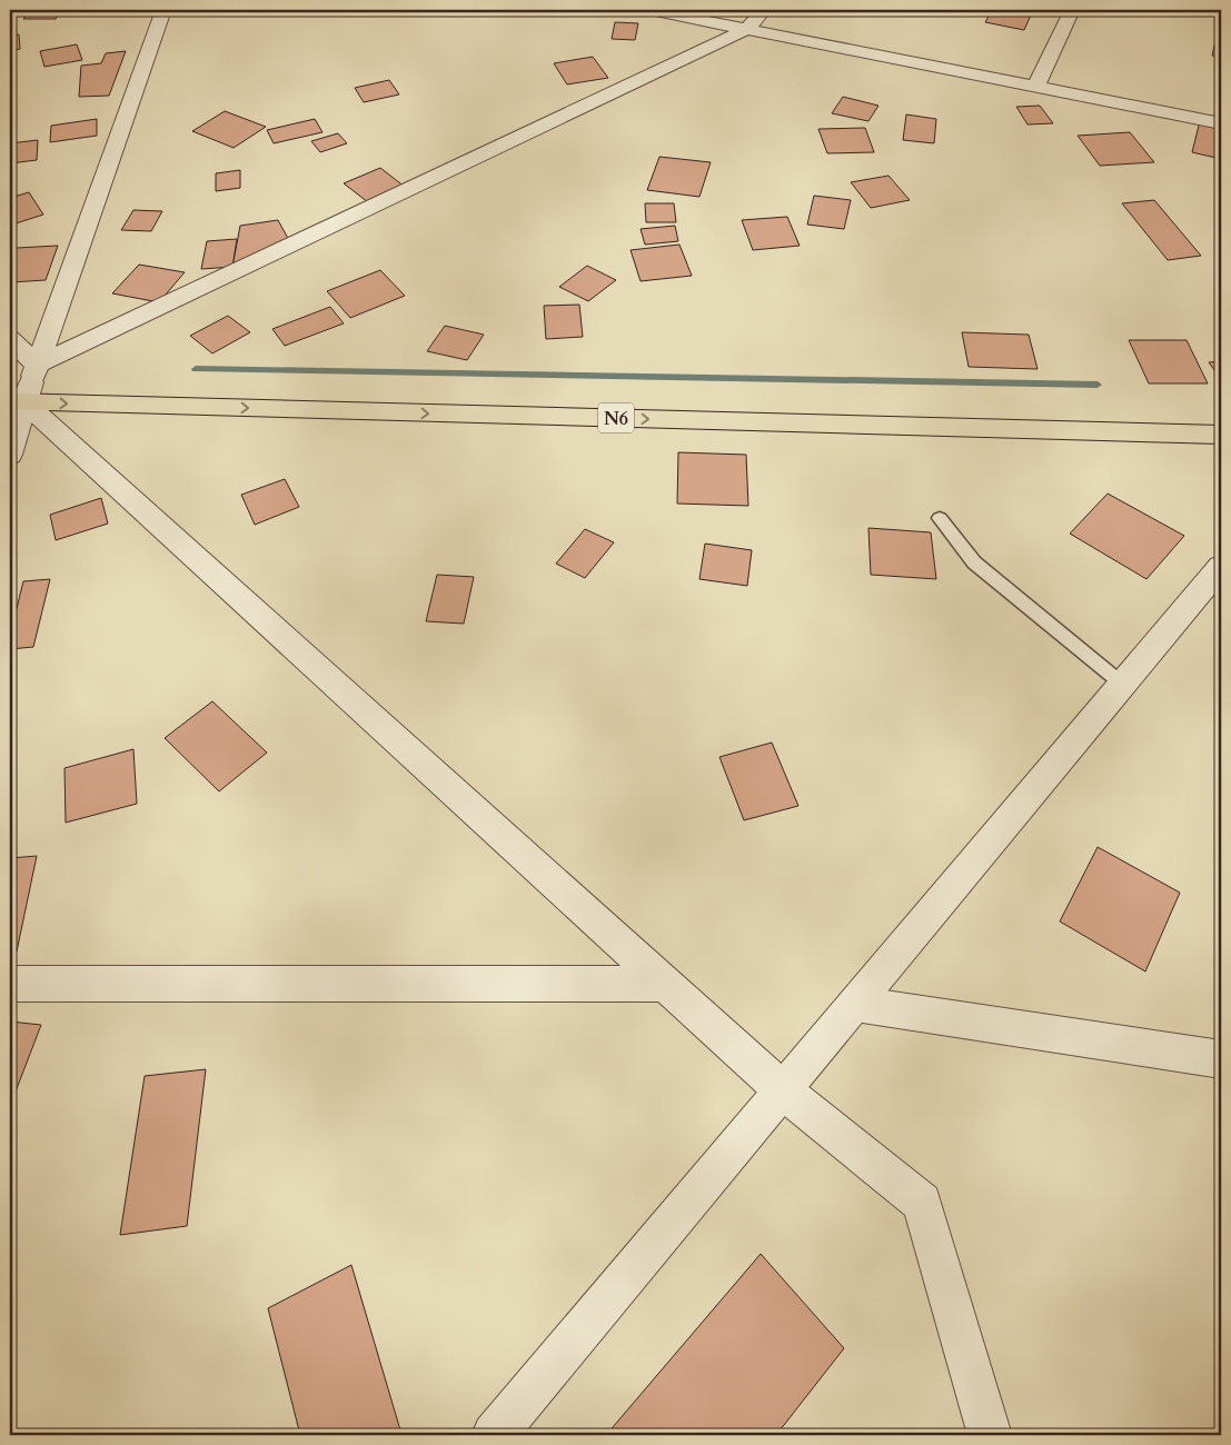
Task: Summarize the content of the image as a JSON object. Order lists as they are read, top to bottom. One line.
{"streets":{"highway":["N6"]}}
